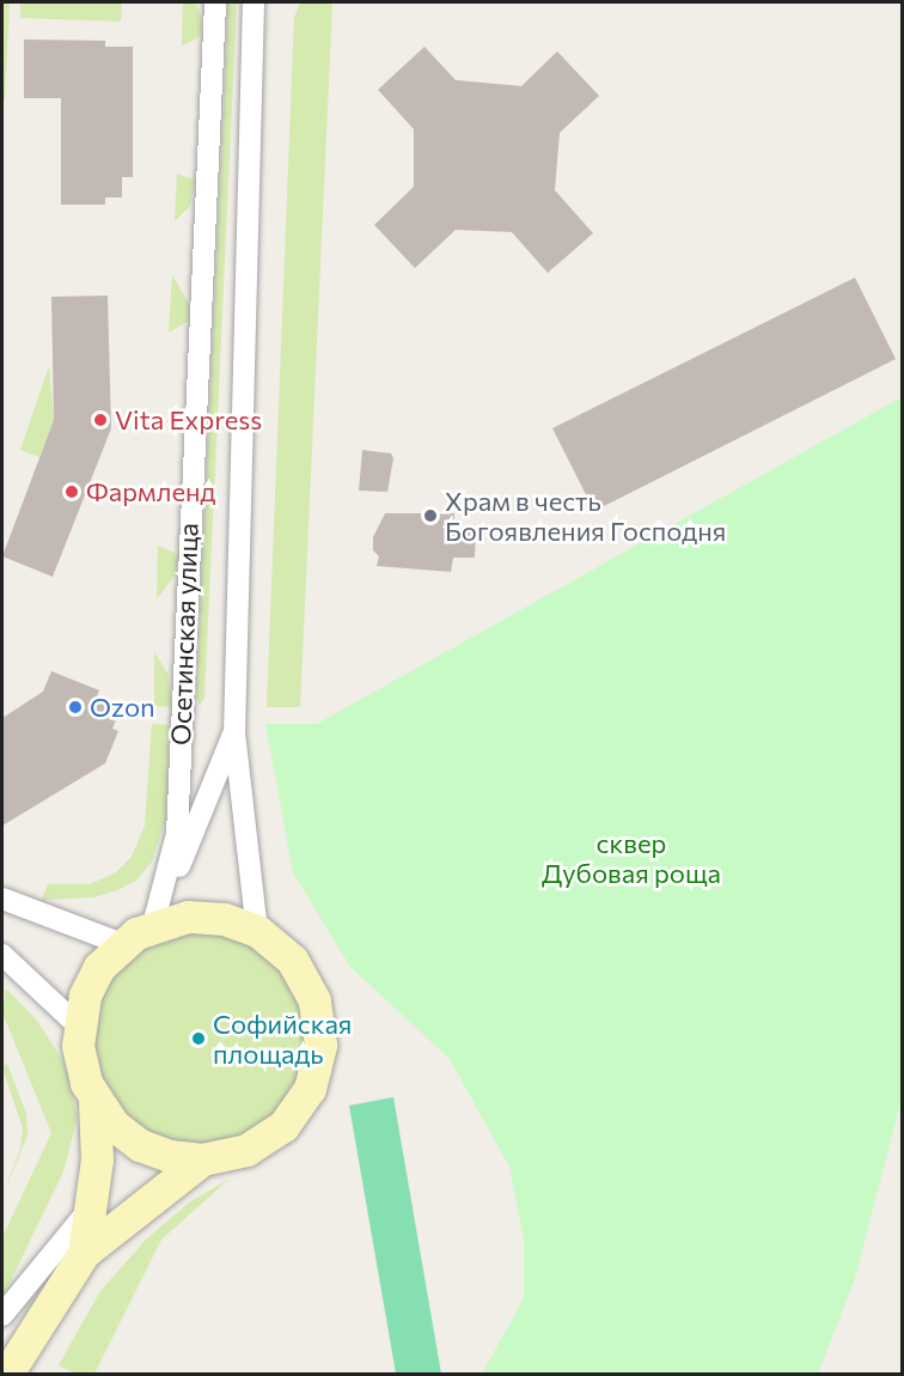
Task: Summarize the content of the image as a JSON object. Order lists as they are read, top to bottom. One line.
{"streets":{"street":["Осетинская улица"]},"parks":["сквер Дубовая роща"],"places":["Vita Express","Фармленд","Храм в честь Богоявления Господня","Ozon","Софийская площадь"]}
